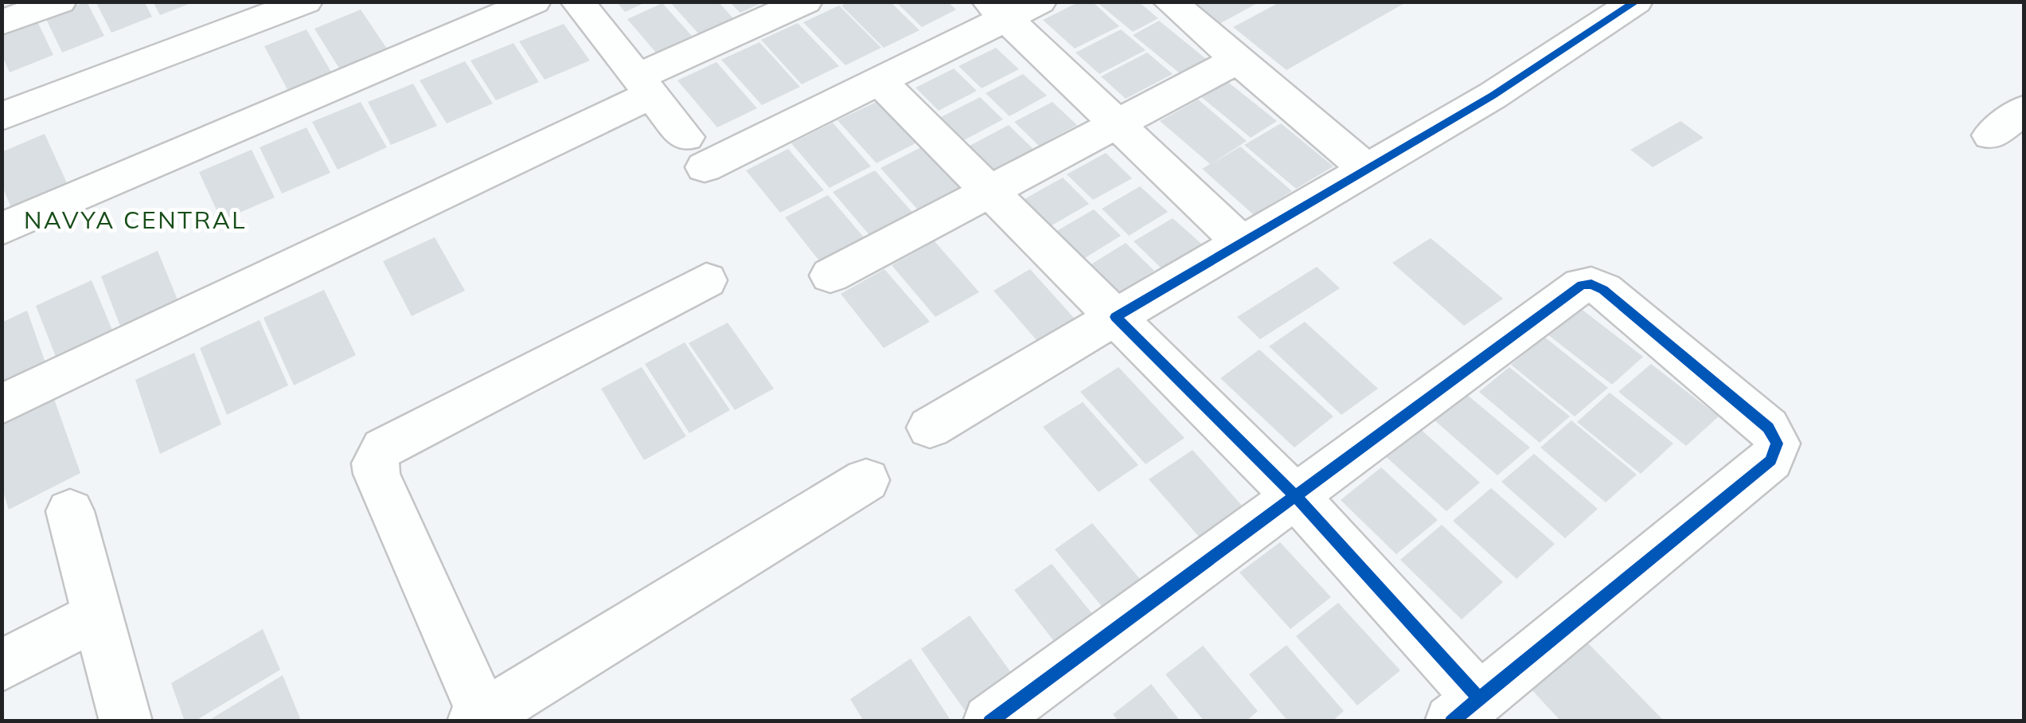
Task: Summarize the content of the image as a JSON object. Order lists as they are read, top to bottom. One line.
{"districts":["NAVYA CENTRAL"]}
